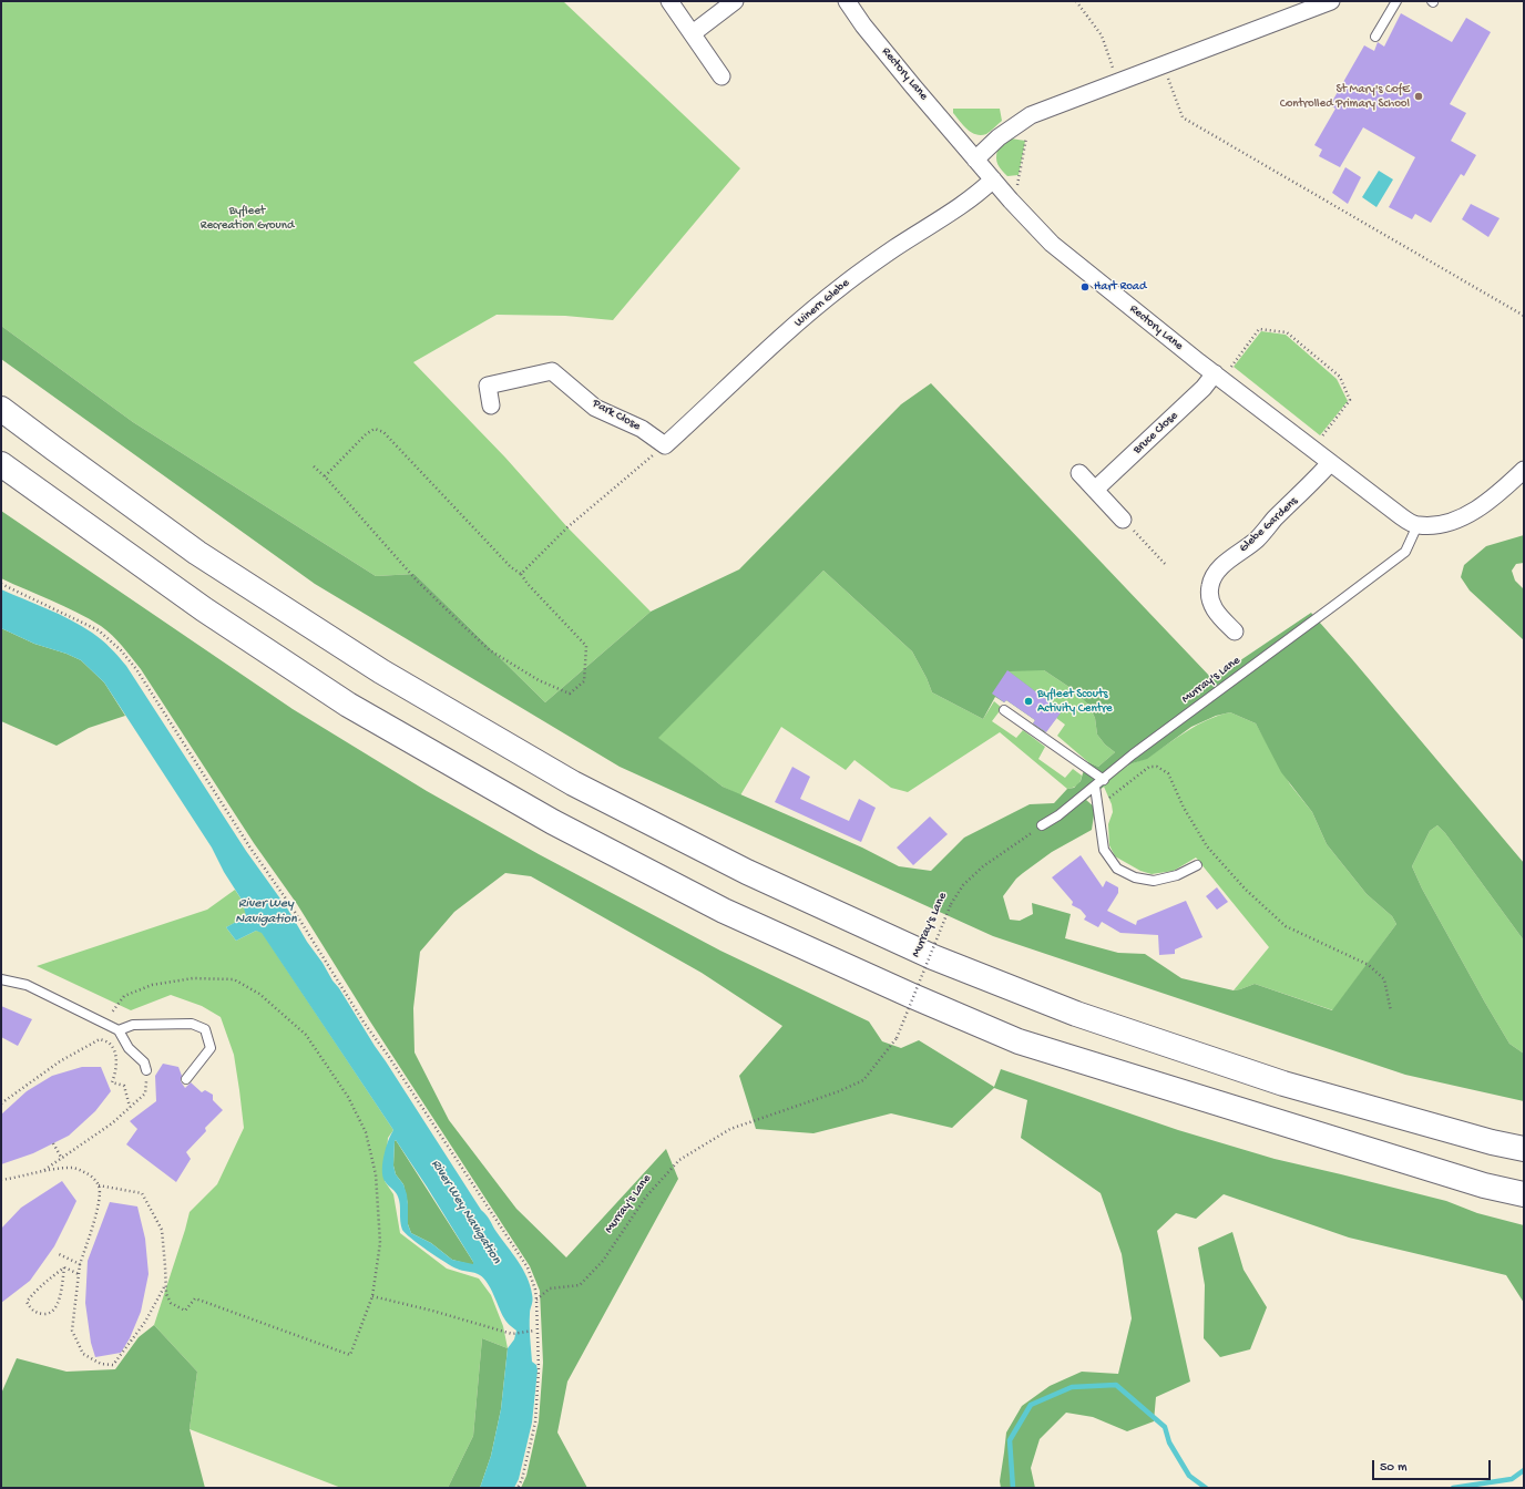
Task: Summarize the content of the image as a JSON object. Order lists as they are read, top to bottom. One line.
{"streets":{"street":["Rectory Lane","Winern Glebe","Park Close","Bruce Close","Glebe Gardens"],"lane":["Murray's Lane"]},"crossings":[["Rectory Lane","Winern Glebe"],["Rectory Lane","Bruce Close"],["Rectory Lane","Glebe Gardens"],["Rectory Lane","Murray's Lane"],["Winern Glebe","Park Close"]],"water":["River Wey Navigation"],"parks":["Byfleet Recreation Ground"],"places":["St Mary's CofE Controlled Primary School","Hart Road","Byfleet Scouts Activity Centre"],"scale_bar":"50 m"}
